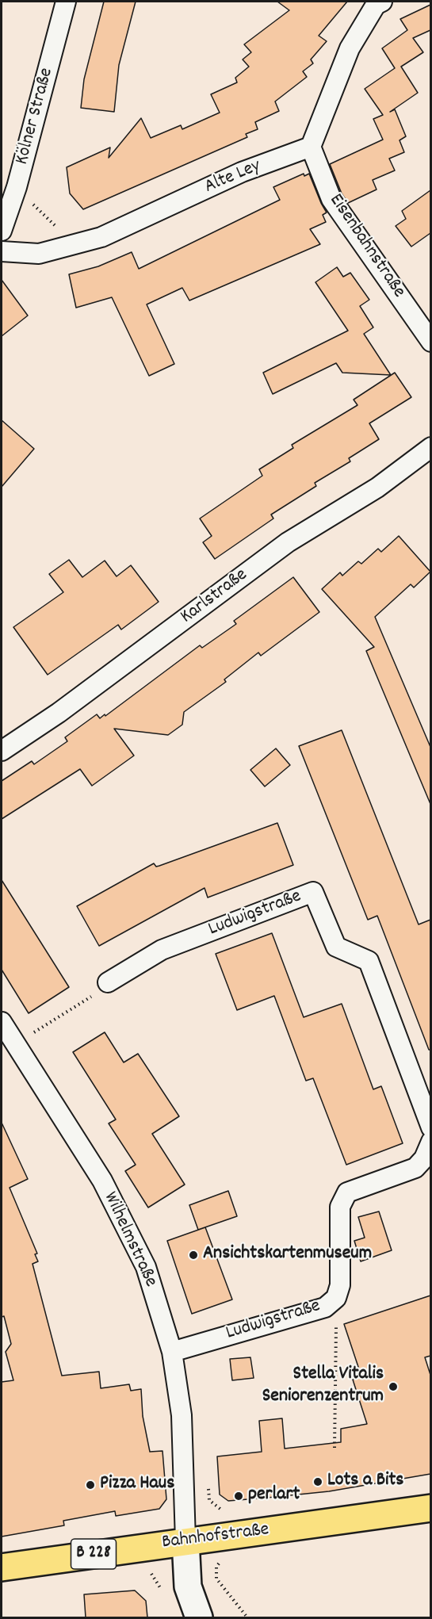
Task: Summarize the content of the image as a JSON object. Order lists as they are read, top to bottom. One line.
{"streets":{"main road":["Bahnhofstraße","B 228"],"street":["Kölner Straße","Alte Ley","Eisenbahnstraße","Karlstraße","Ludwigstraße","Wilhelmstraße"]},"crossings":[["Alte Ley","Eisenbahnstraße"],["Ludwigstraße","Wilhelmstraße"],["Wilhelmstraße","Bahnhofstraße"]],"places":["Ansichtskartenmuseum","Stella Vitalis Seniorenzentrum","Lots a Bits","Pizza Haus","perlart"]}
